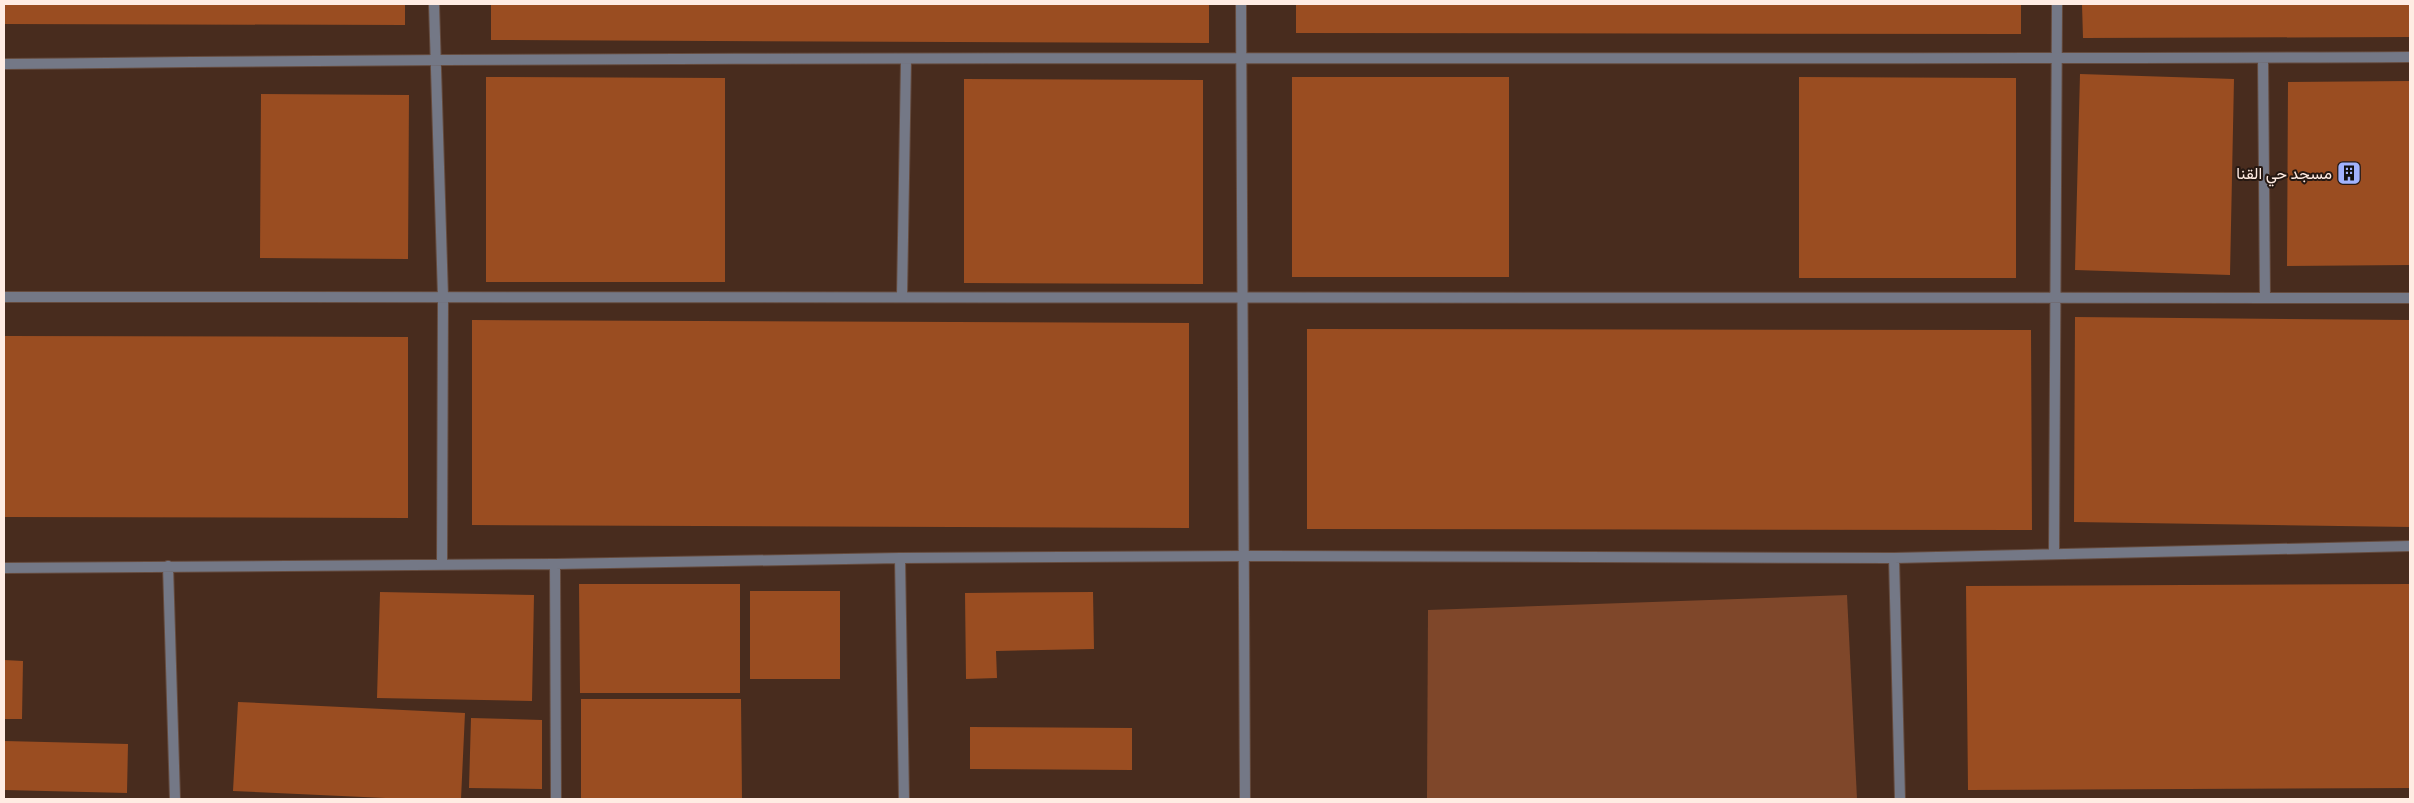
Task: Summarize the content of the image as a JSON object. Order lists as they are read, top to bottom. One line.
{"places":{"building":["مسجد حي القنا"]}}
